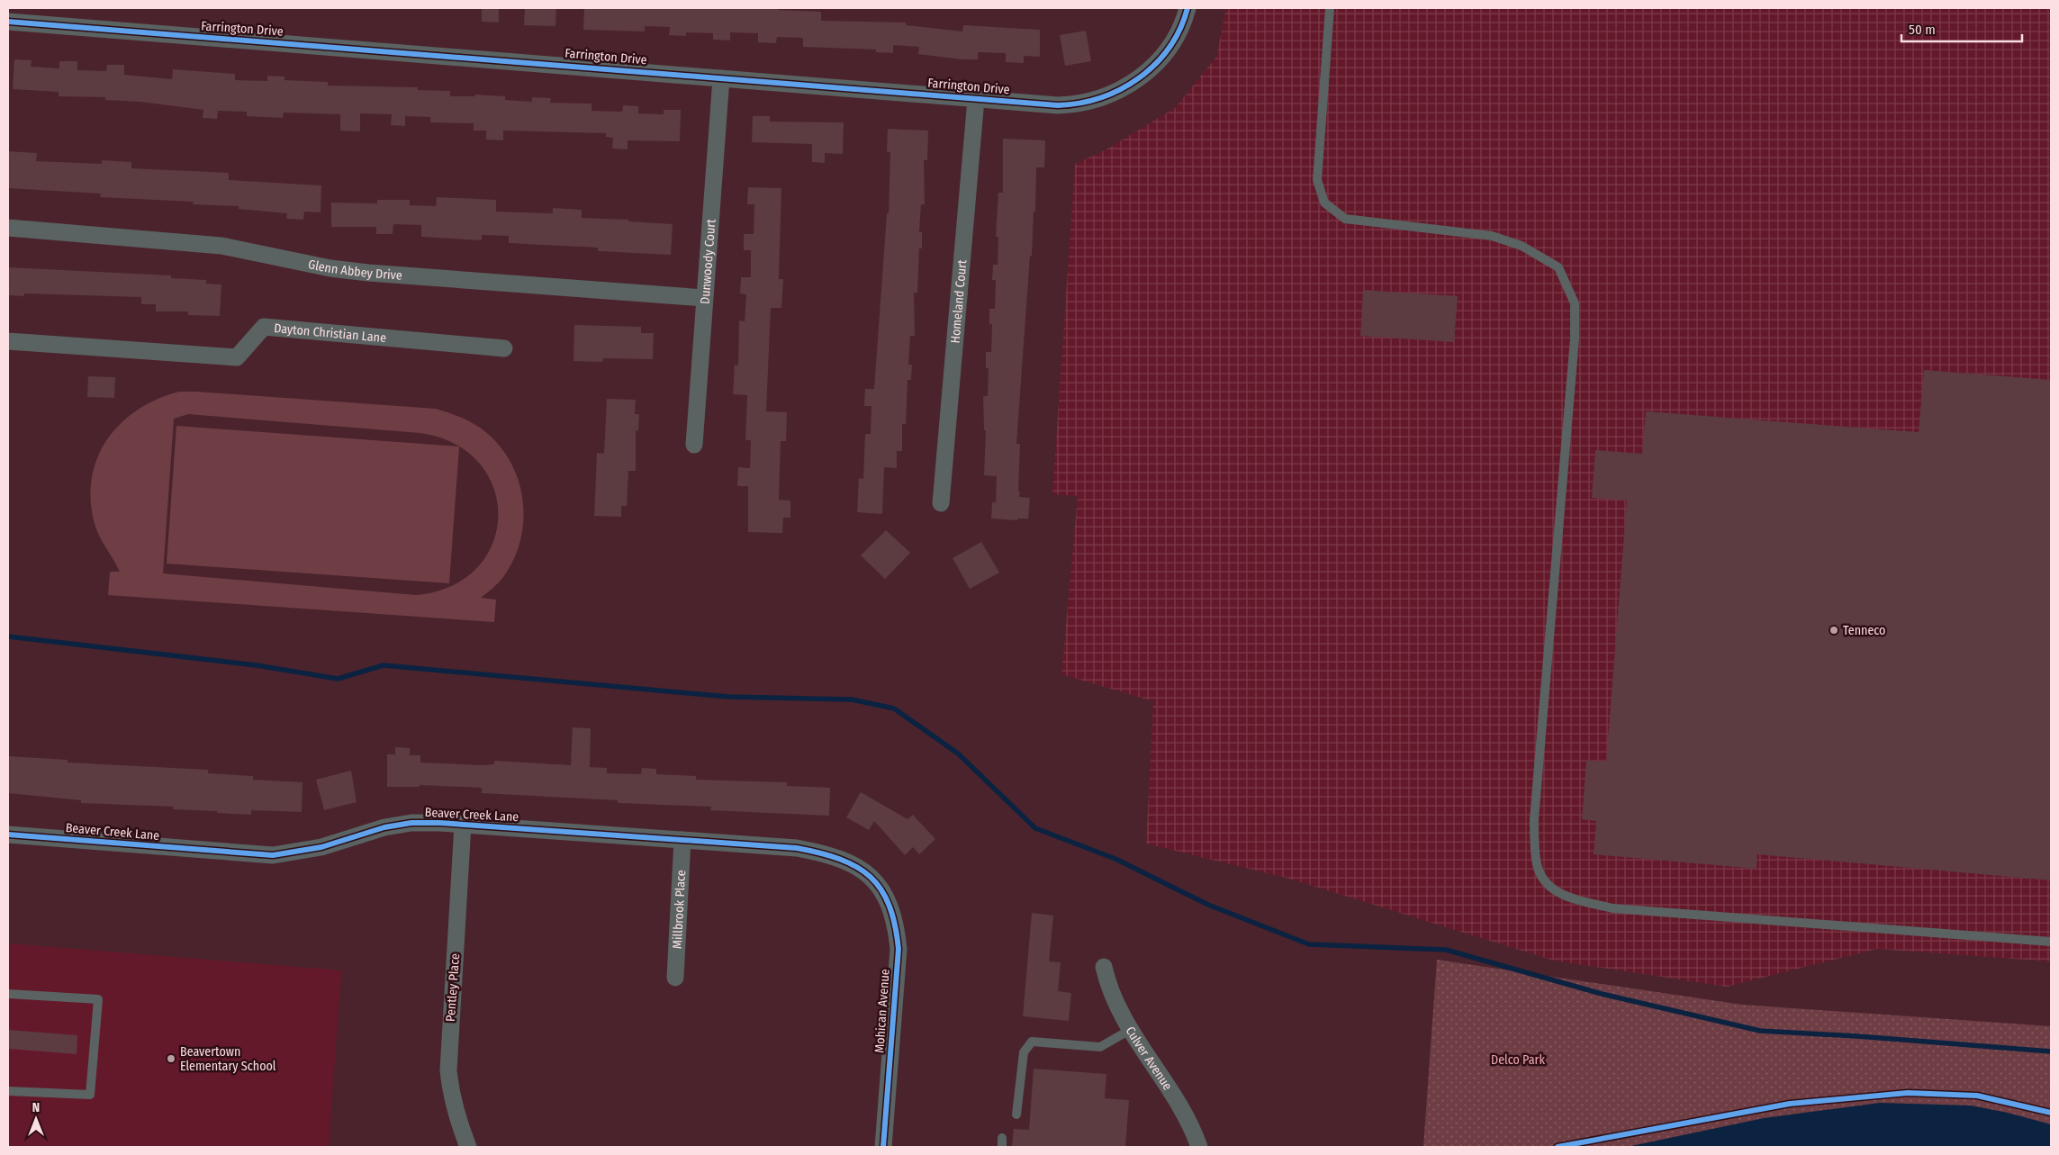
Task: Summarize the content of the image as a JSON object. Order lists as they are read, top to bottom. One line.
{"streets":{"street":["Farrington Drive","Dunwoody Court","Glenn Abbey Drive","Homeland Court","Dayton Christian Lane","Beaver Creek Lane","Millbrook Place","Pentley Place","Mohican Avenue","Culver Avenue"]},"crossings":[["Farrington Drive","Dunwoody Court"],["Farrington Drive","Homeland Court"],["Dunwoody Court","Glenn Abbey Drive"],["Beaver Creek Lane","Millbrook Place"],["Beaver Creek Lane","Pentley Place"],["Beaver Creek Lane","Mohican Avenue"]],"parks":["Delco Park"],"places":["Tenneco","Beavertown Elementary School"],"scale_bar":"50 m","north":"top"}
